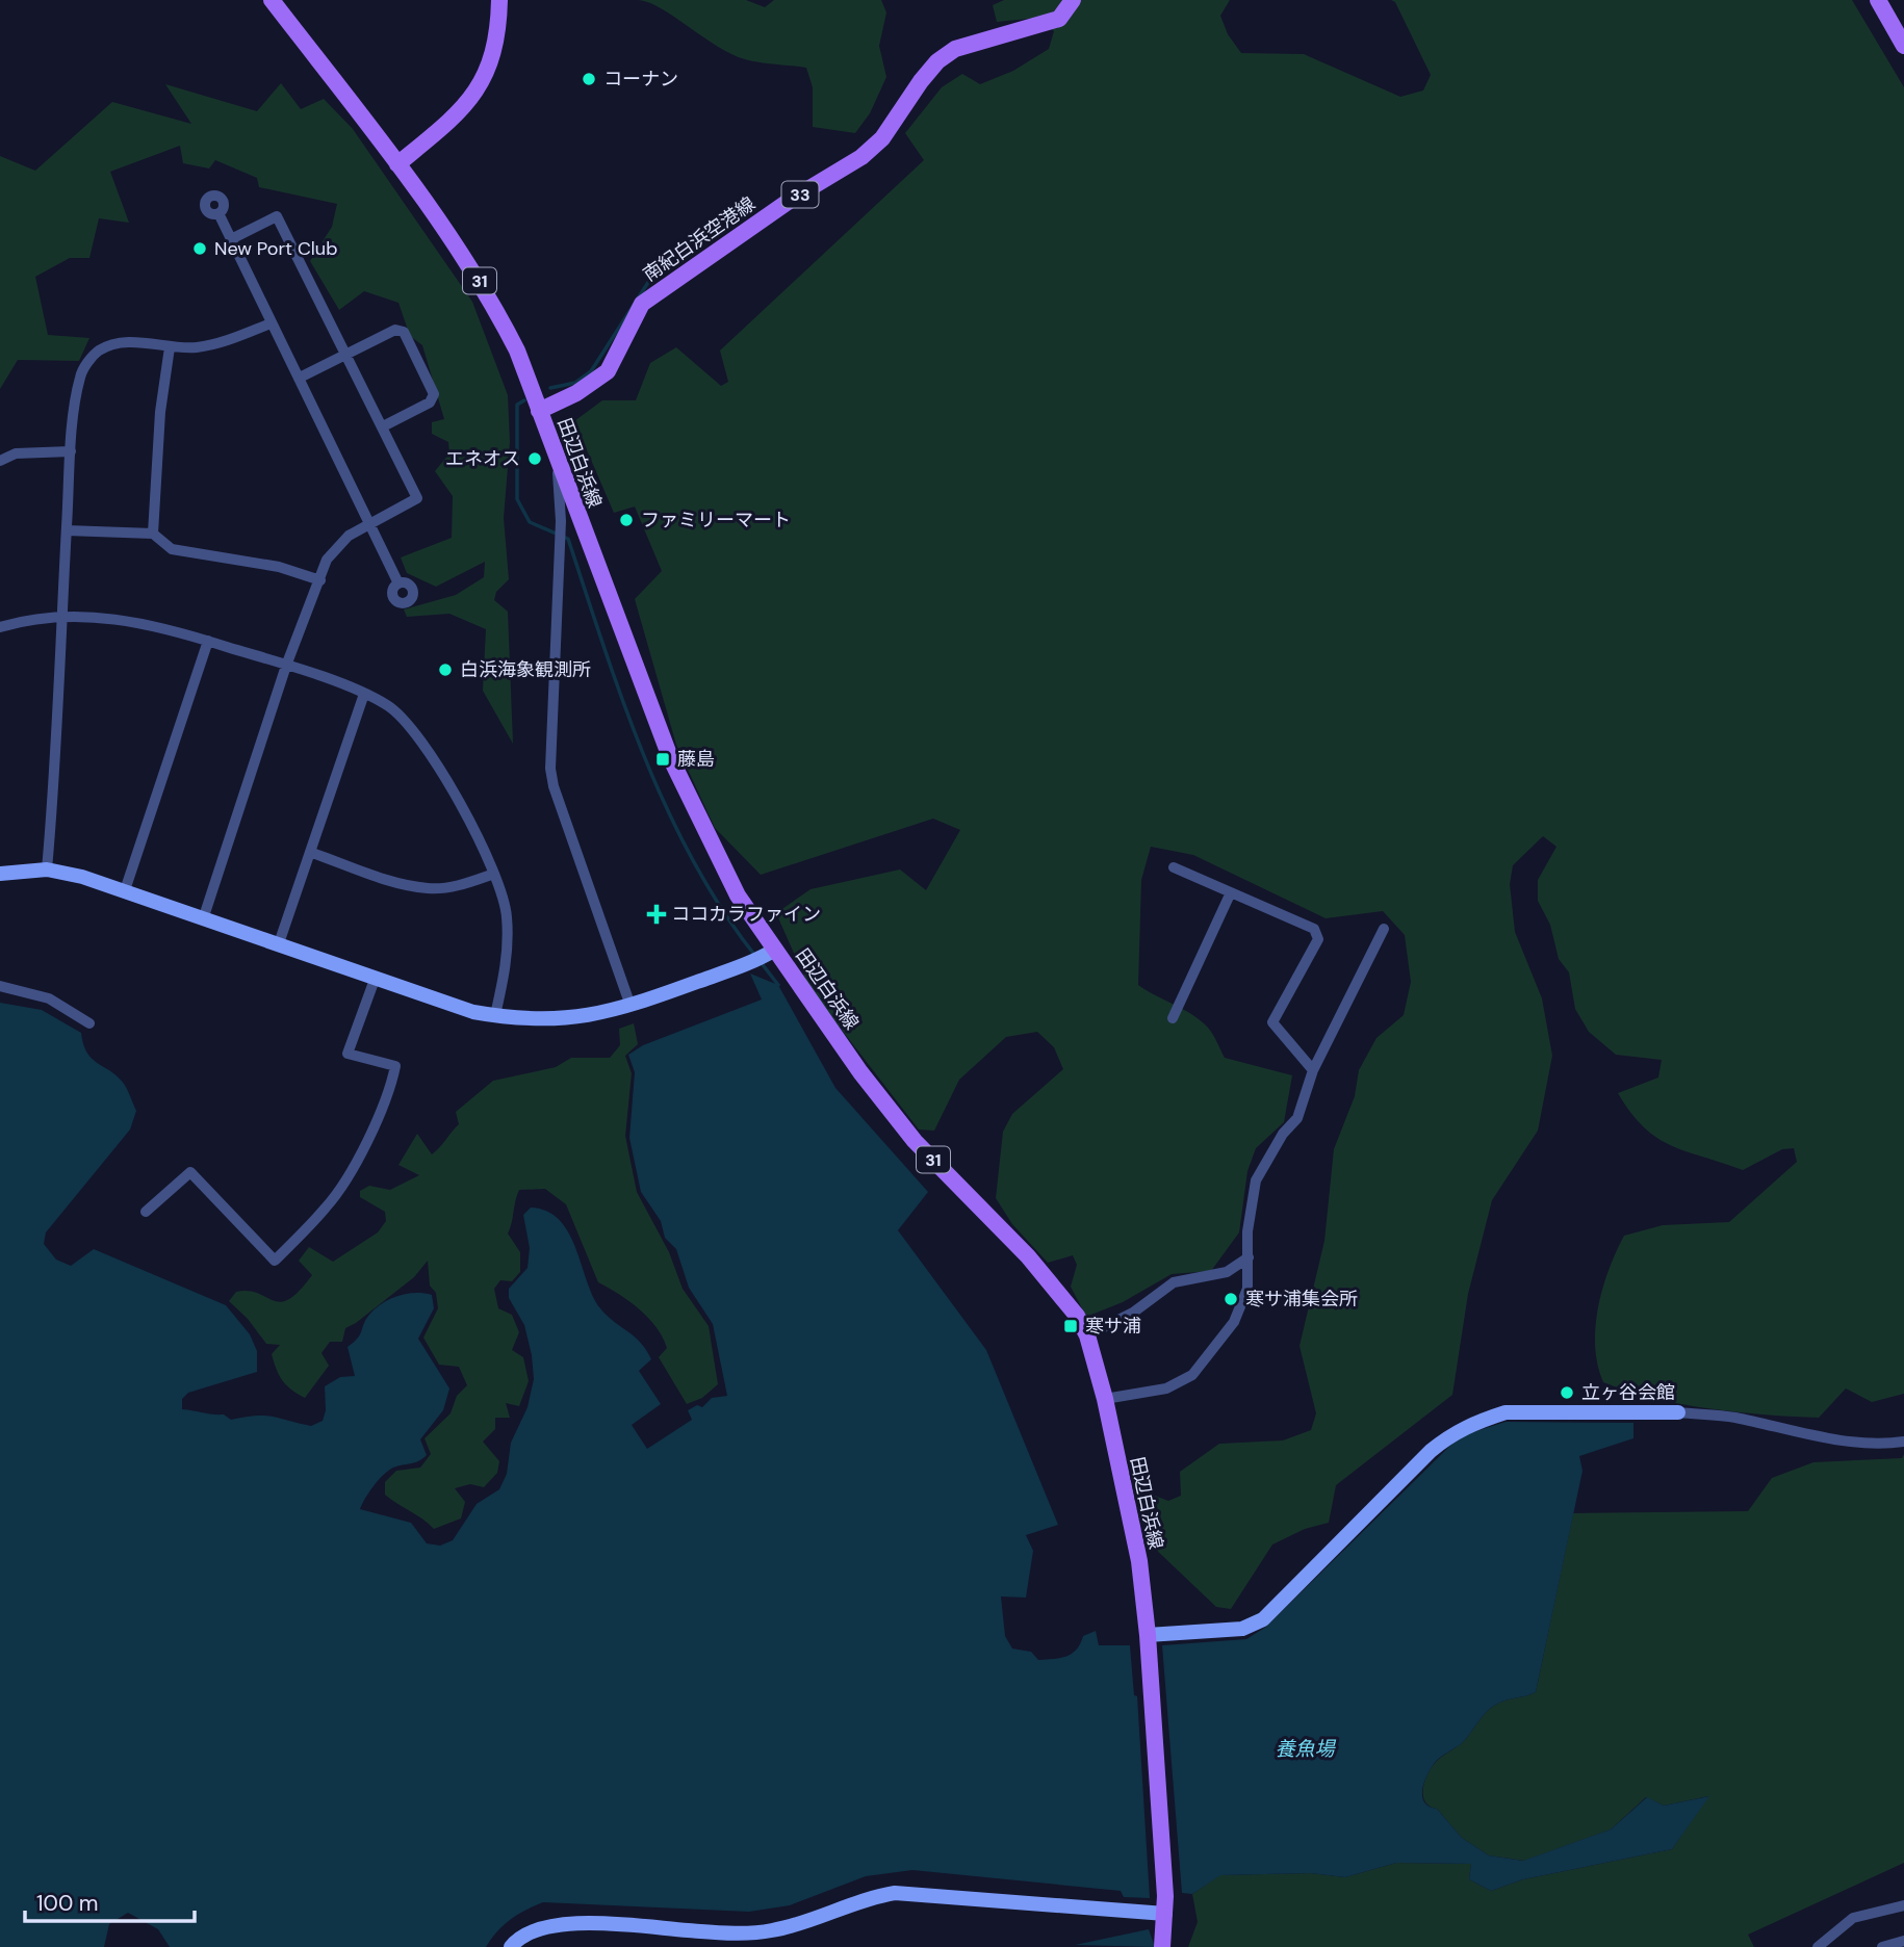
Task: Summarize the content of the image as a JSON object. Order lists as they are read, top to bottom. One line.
{"streets":{"main road":["33","南紀白浜空港線","31","田辺白浜線"]},"crossings":[["南紀白浜空港線","田辺白浜線"]],"water":["養魚場"],"places":{"other":["コーナン","New Port Club","エネオス","ファミリーマート","白浜海象観測所","寒サ浦集会所","立ヶ谷会館"],"transit":["藤島","寒サ浦"],"health":["ココカラファイン"]},"scale_bar":"100 m"}
